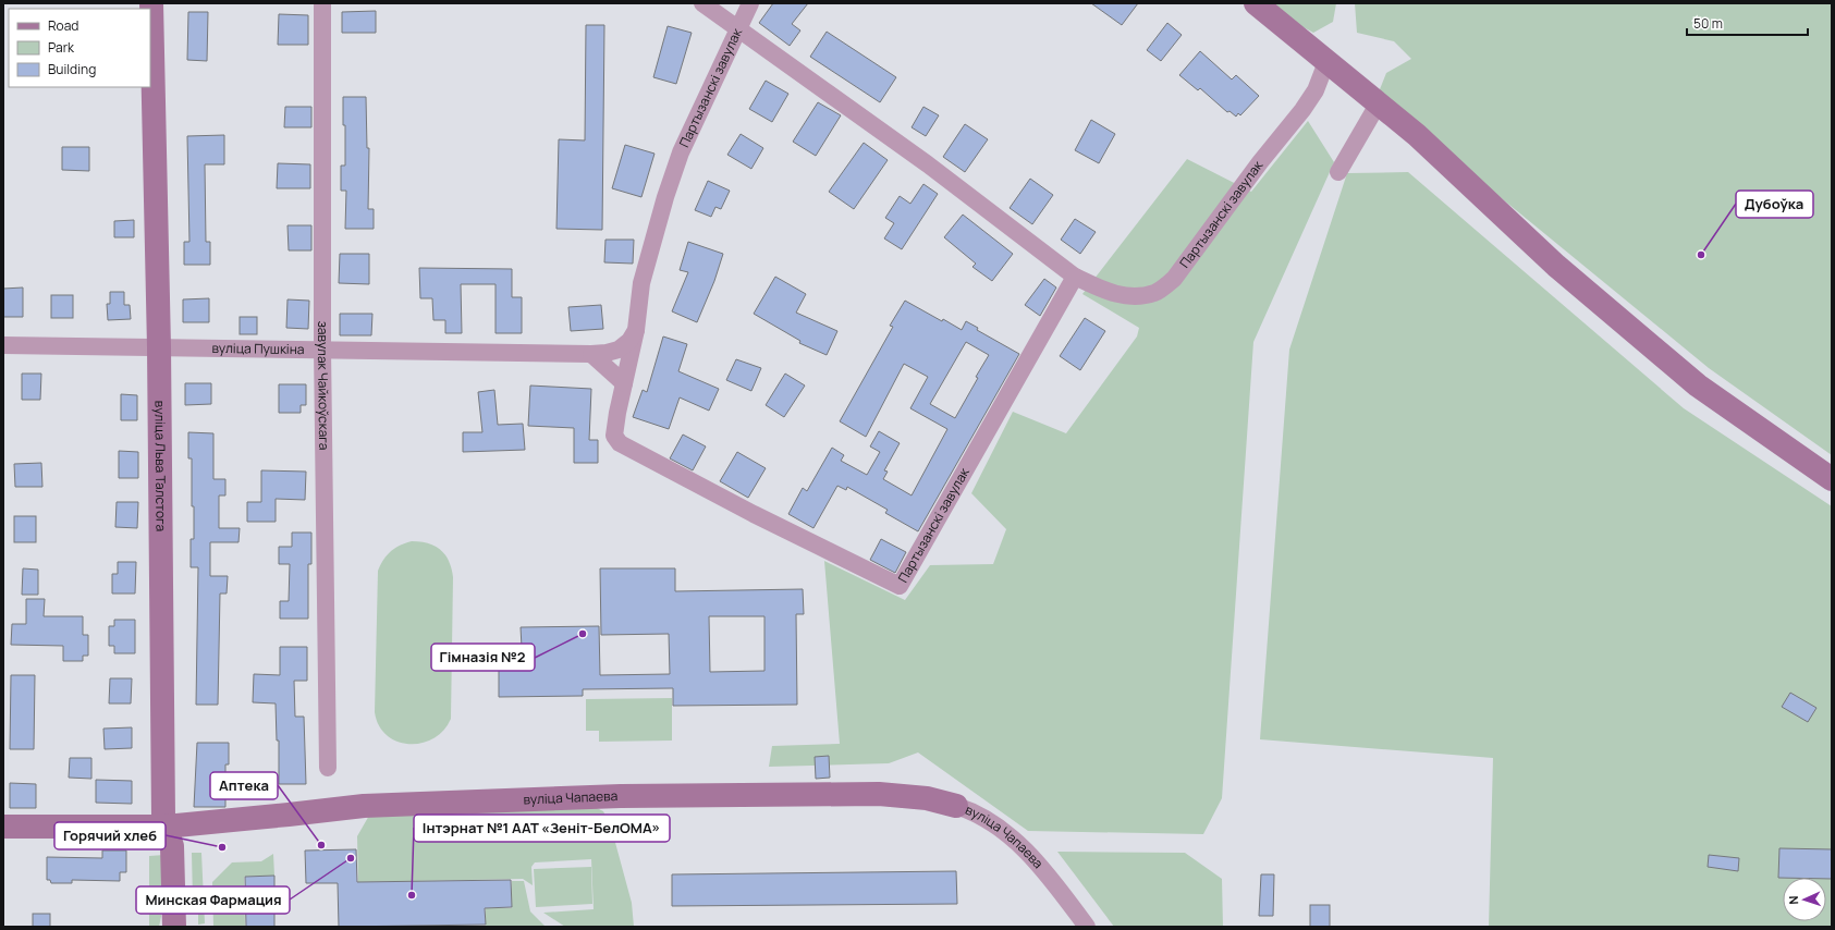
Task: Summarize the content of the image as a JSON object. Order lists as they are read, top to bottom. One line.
{"streets":{"main road":["вуліца Льва Талстога","вуліца Чапаева"],"street":["Партызанскі завулак","вуліца Пушкіна","завулак Чайкоўскага"]},"crossings":[["вуліца Пушкіна","завулак Чайкоўскага"],["вуліца Пушкіна","вуліца Льва Талстога"],["вуліца Льва Талстога","вуліца Чапаева"]],"places":["Дубоўка","Гімназія №2","Аптека","Горячий хлеб","Минская Фармация","Інтэрнат №1 ААТ «Зеніт-БелОМА»"],"legend":["Road","Park","Building"],"scale_bar":"50 m","north":"left"}
